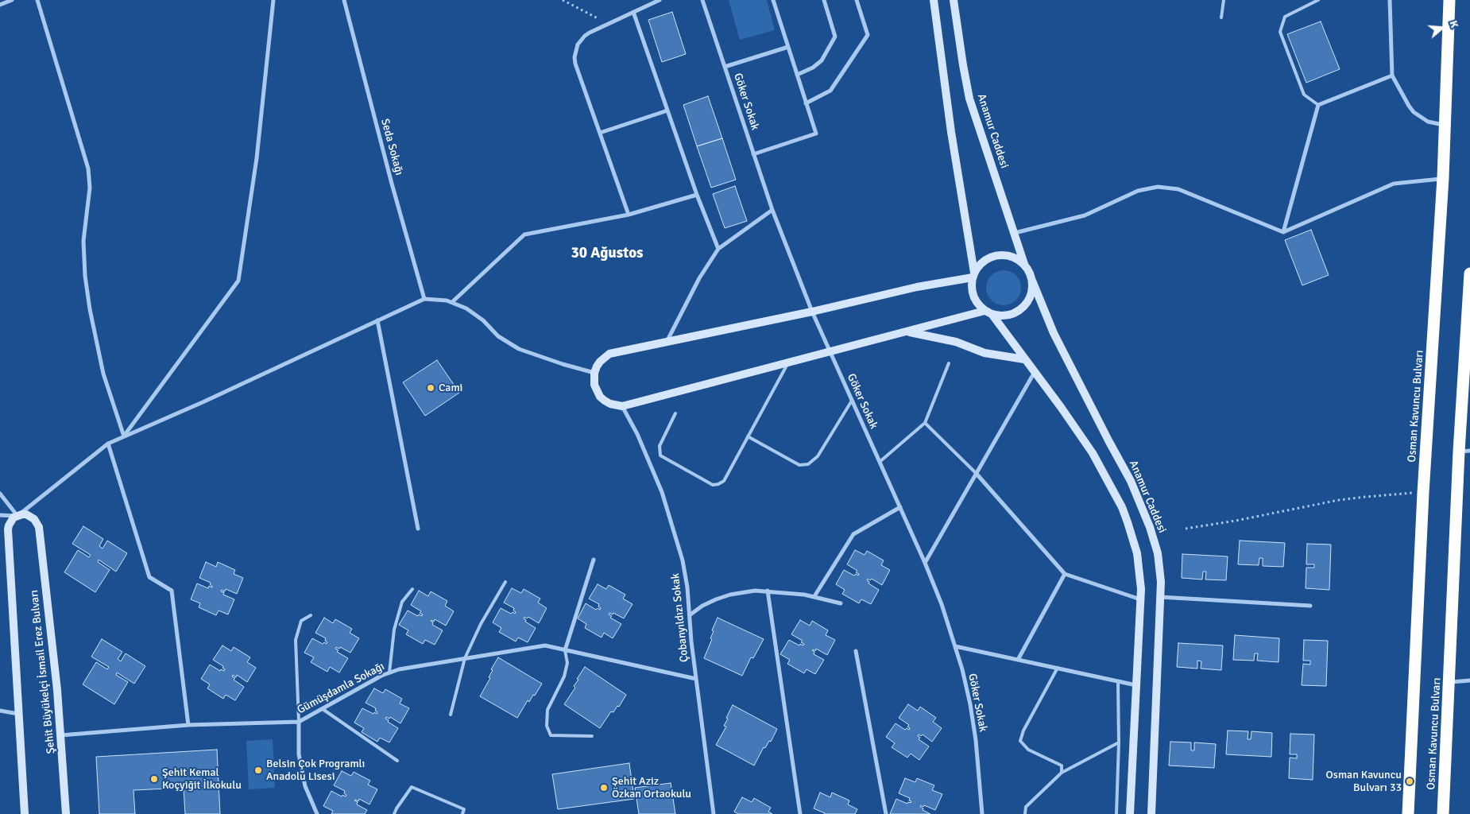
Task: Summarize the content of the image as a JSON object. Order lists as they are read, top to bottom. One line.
{"streets":{"highway":["Osman Kavuncu Bulvarı"],"street":["Göker Sokak","Anamur Caddesi","Seda Sokağı","Çobanyıldızı Sokak","Şehit Büyükelçi İsmail Erez Bulvarı","Gümüşdamla Sokağı"]},"crossings":[["Çobanyıldızı Sokak","Gümüşdamla Sokağı"],["Şehit Büyükelçi İsmail Erez Bulvarı","Gümüşdamla Sokağı"]],"districts":["30 Ağustos"],"places":["Cami","Belsin Çok Programlı Anadolu Lisesi","Şehit Kemal Koçyiğit İlkokulu","Osman Kavuncu Bulvarı 33","Şehit Aziz Özkan Ortaokulu"],"north":"right"}
